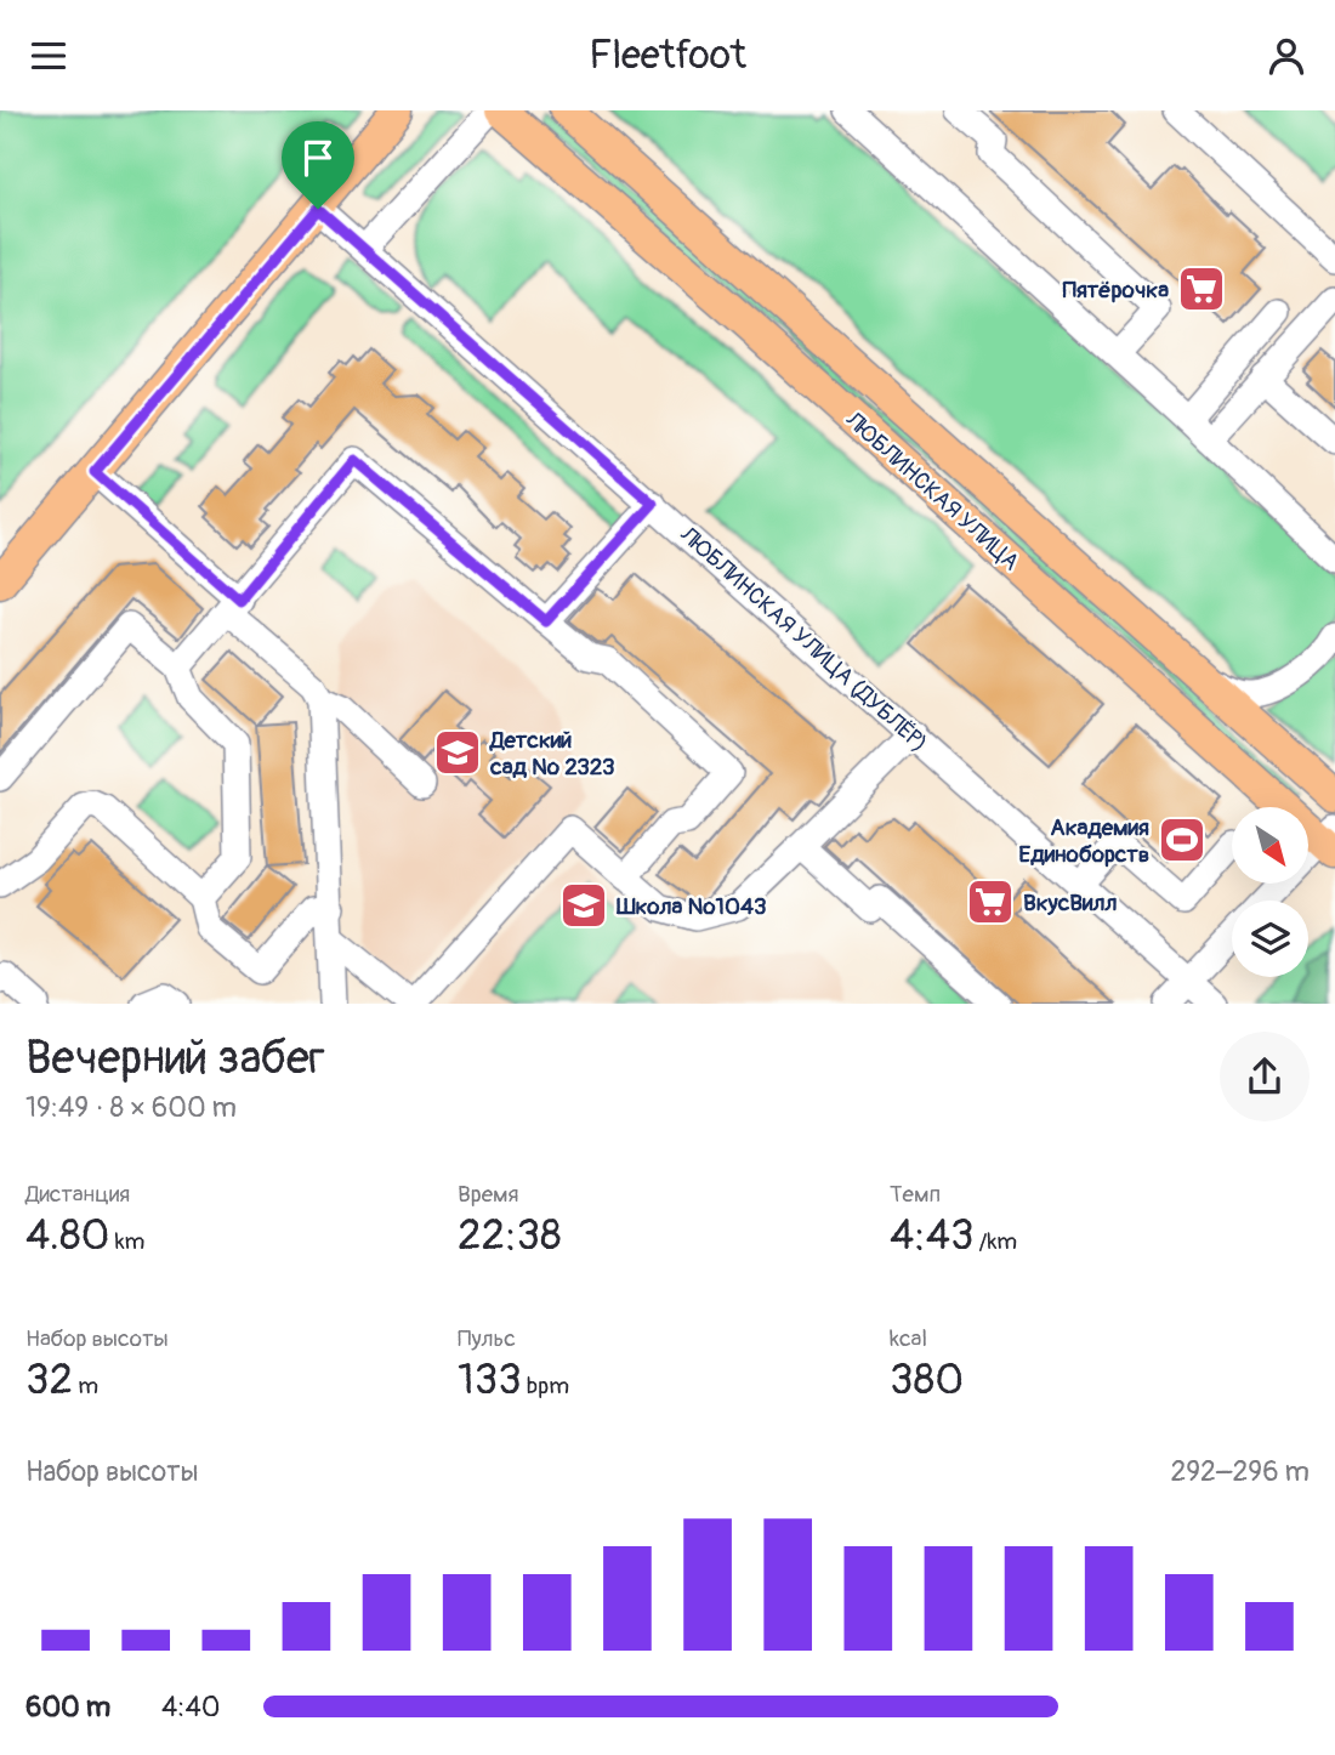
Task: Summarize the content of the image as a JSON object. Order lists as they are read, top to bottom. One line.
{"streets":{"main road":["ЛЮБЛИНСКАЯ УЛИЦА"],"street":["ЛЮБЛИНСКАЯ УЛИЦА (ДУБЛЁР)"]},"places":{"supermarket":["Пятёрочка","ВкусВилл"],"school or university":["Детский сад № 2323","Школа №1043"],"sports":["Академия Единоборств"]},"north":"bottom right","page":{"header":"Fleetfoot","heading":["Вечерний забег","19:49 · 8 × 600 m"],"stats":[["Дистанция","4.80 km"],["Время","22:38"],["Темп","4:43 /km"],["Набор высоты","32 m"],["Пульс","133 bpm"],["kcal","380"]],"chart":["Набор высоты","292–296 m"],"list":[{"name":"600 m","note":"4:40"}]}}
